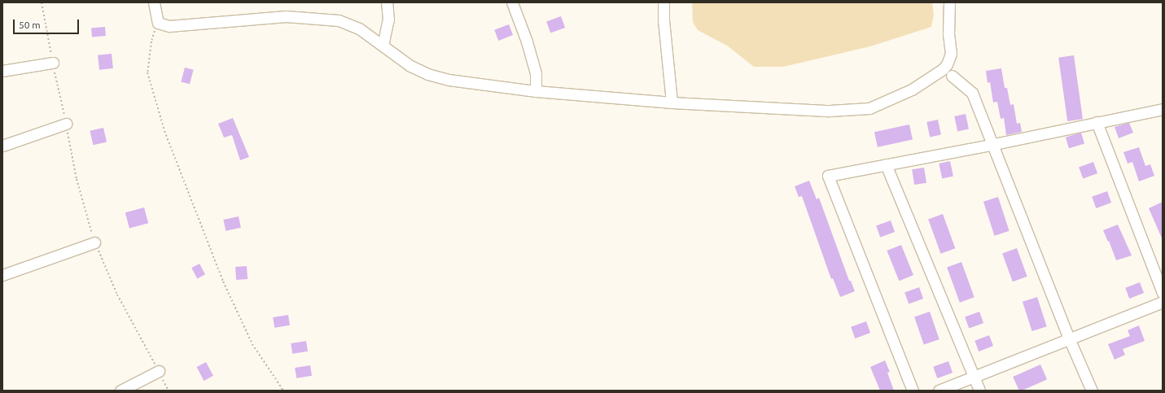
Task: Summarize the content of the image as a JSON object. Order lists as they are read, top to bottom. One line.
{"scale_bar":"50 m"}
